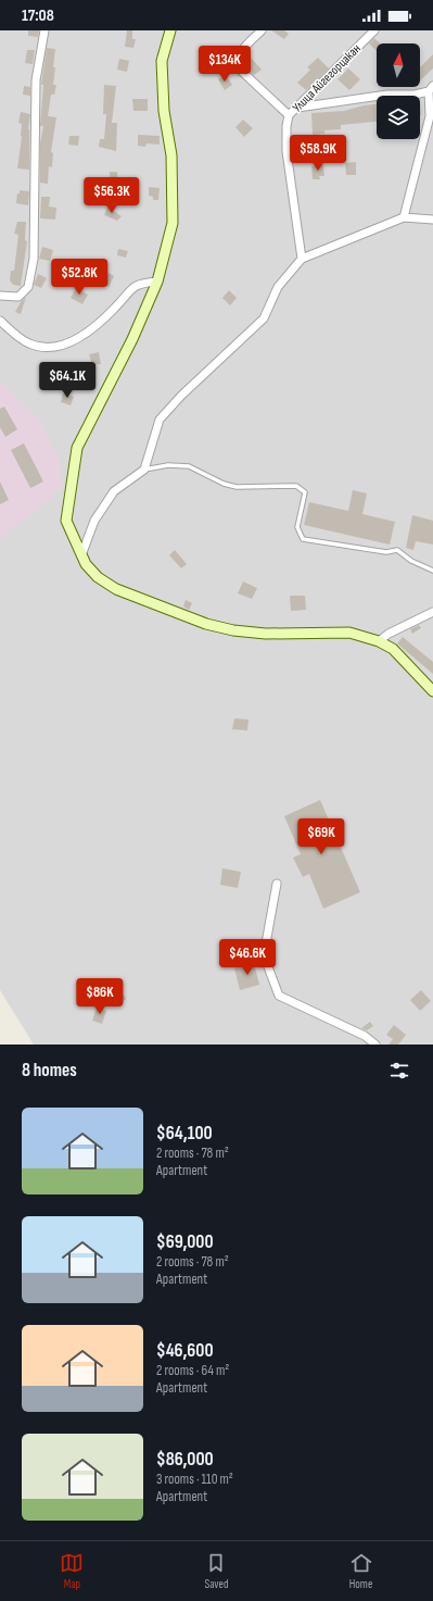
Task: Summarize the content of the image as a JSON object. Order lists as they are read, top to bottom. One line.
{"streets":{"street":["Улица Айгегорцакан"]},"north":"top","page":{"status":"17:08","price":["$134K","$58.9K","$56.3K","$52.8K","$64.1K","$69K","$46.6K","$86K"],"heading":"8 homes","list":[{"name":"$64,100","note":"2 rooms · 78 m² · Apartment"},{"name":"$69,000","note":"2 rooms · 78 m² · Apartment"},{"name":"$46,600","note":"2 rooms · 64 m² · Apartment"},{"name":"$86,000","note":"3 rooms · 110 m² · Apartment"}],"tabs":["Map","Saved","Home"]}}
